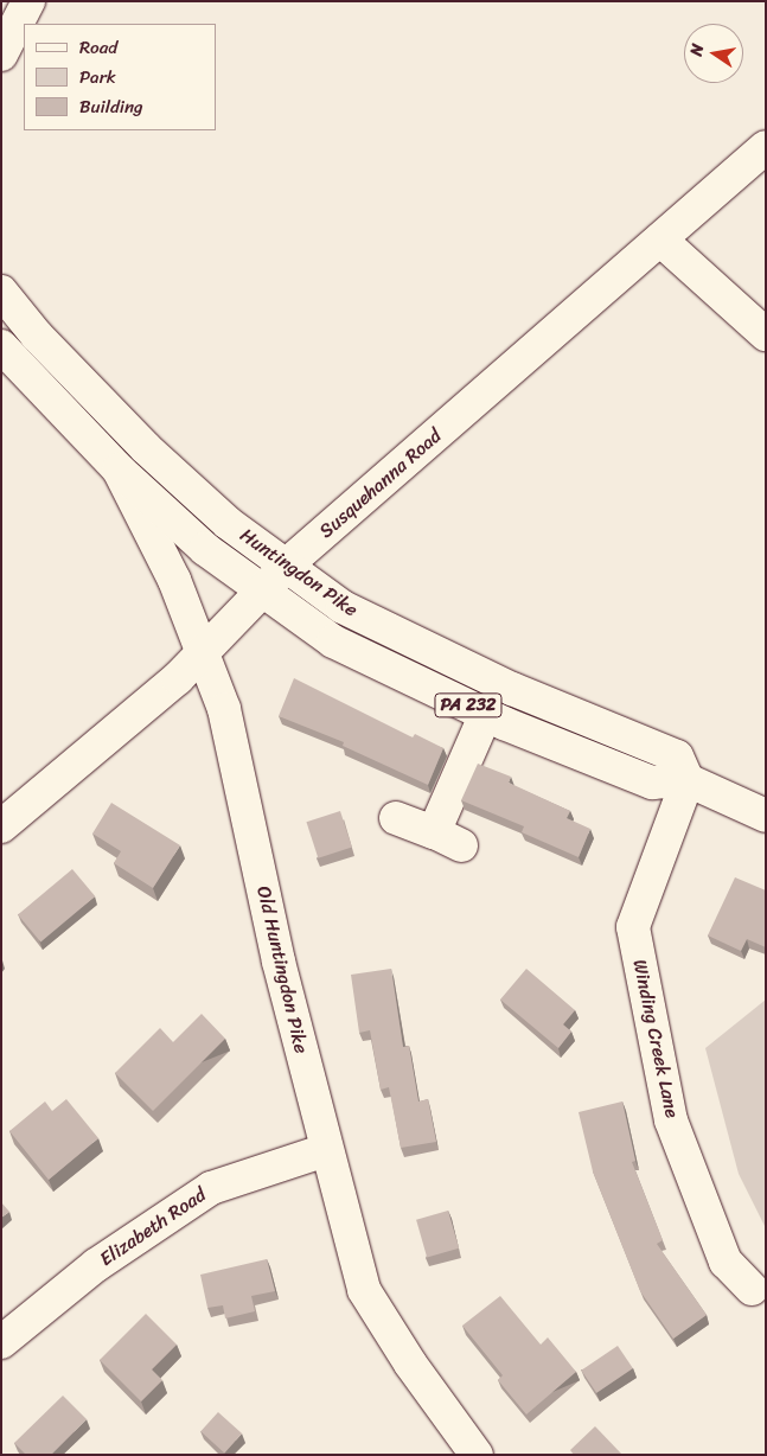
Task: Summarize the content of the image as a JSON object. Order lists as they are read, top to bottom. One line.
{"streets":{"street":["Susquehanna Road","Huntingdon Pike","PA 232","Old Huntingdon Pike","Winding Creek Lane","Elizabeth Road"]},"crossings":[["Susquehanna Road","Huntingdon Pike"],["Susquehanna Road","Old Huntingdon Pike"],["Huntingdon Pike","Old Huntingdon Pike"],["Huntingdon Pike","Winding Creek Lane"],["Old Huntingdon Pike","Elizabeth Road"]],"legend":["Road","Park","Building"],"north":"left"}
